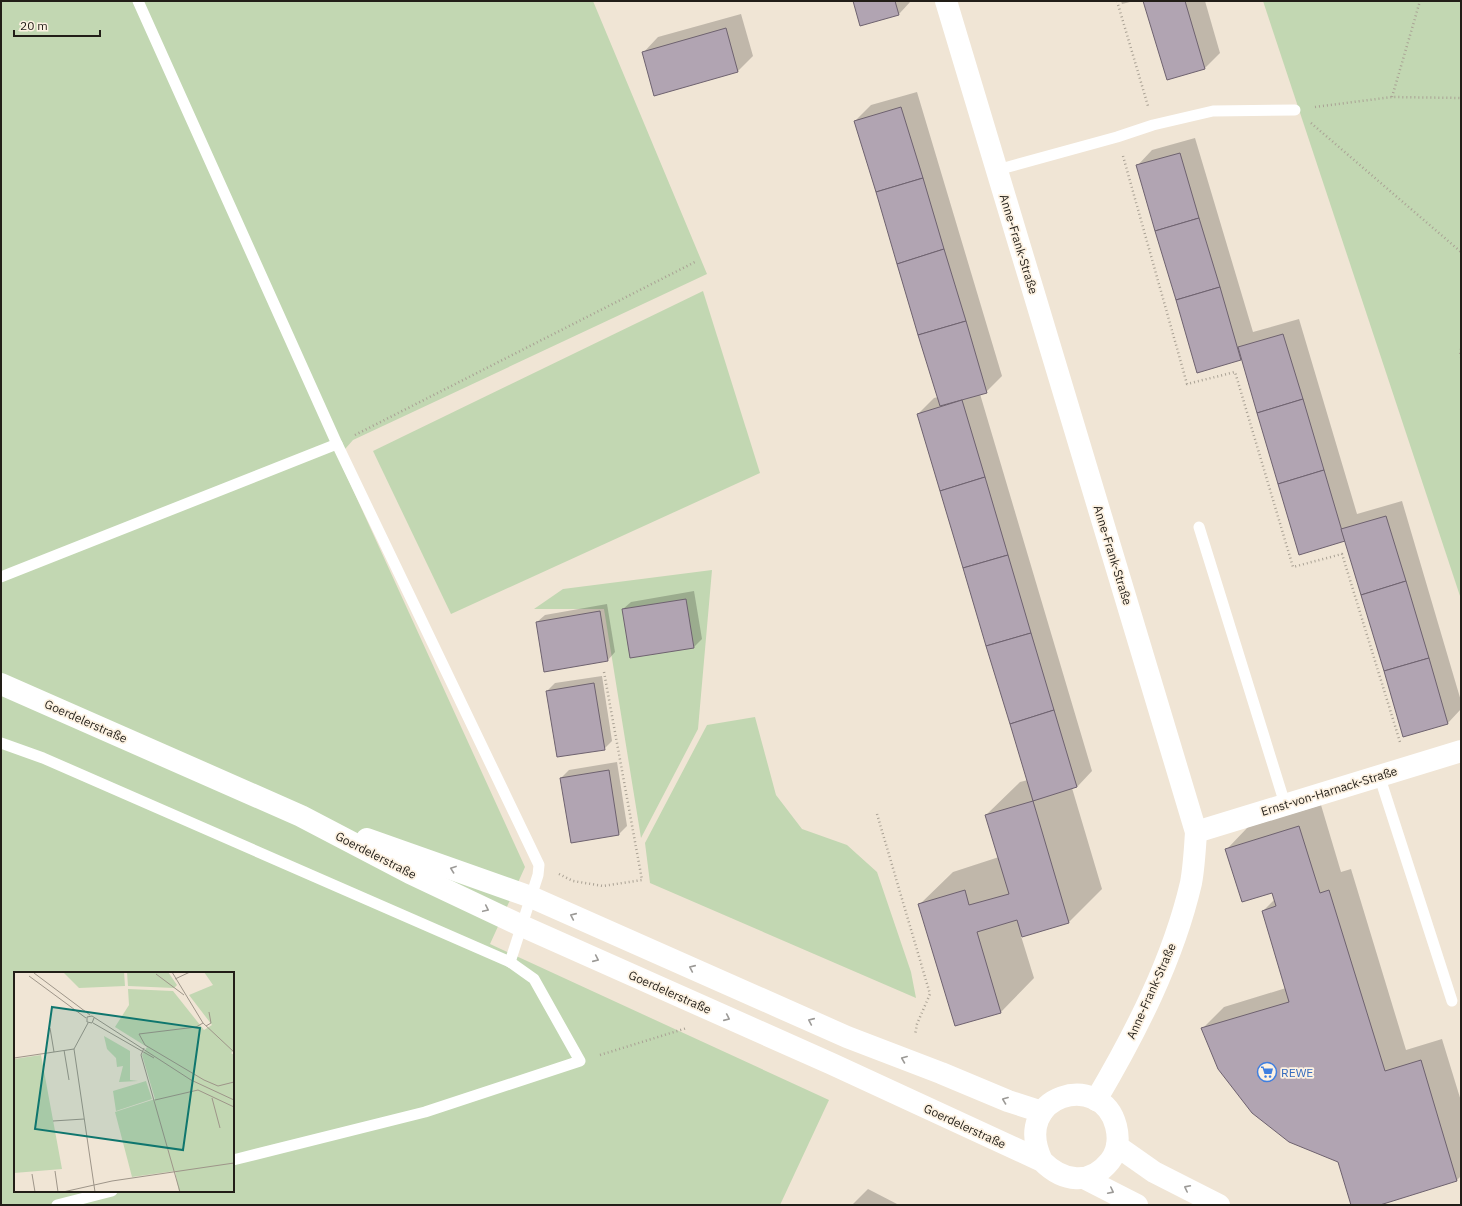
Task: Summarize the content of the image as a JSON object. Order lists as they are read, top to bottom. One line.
{"streets":{"street":["Anne-Frank-Straße","Goerdelerstraße","Ernst-von-Harnack-Straße"]},"crossings":[["Anne-Frank-Straße","Goerdelerstraße"],["Anne-Frank-Straße","Ernst-von-Harnack-Straße"]],"places":{"supermarket":["REWE"]},"scale_bar":"20 m"}
